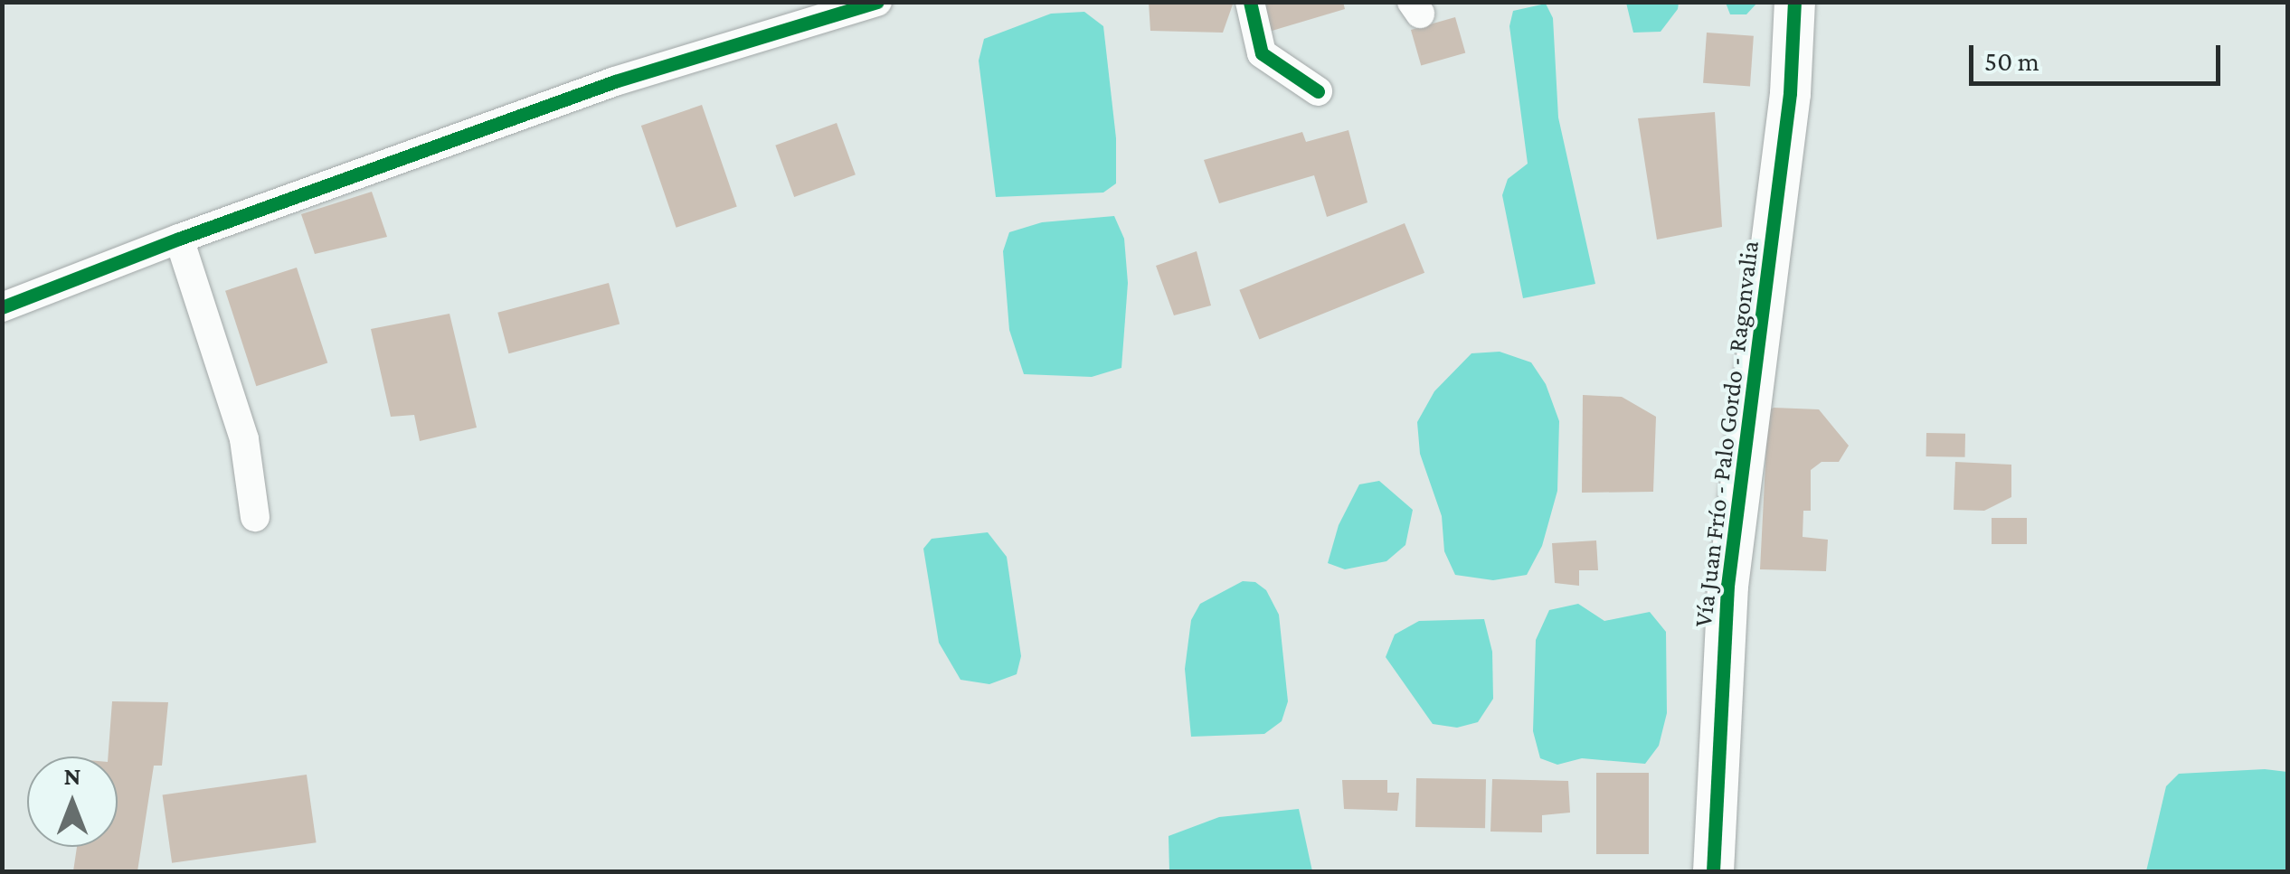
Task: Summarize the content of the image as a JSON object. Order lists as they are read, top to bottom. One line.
{"streets":{"street":["Vía Juan Frío - Palo Gordo - Ragonvalia"]},"scale_bar":"50 m","north":"top"}
